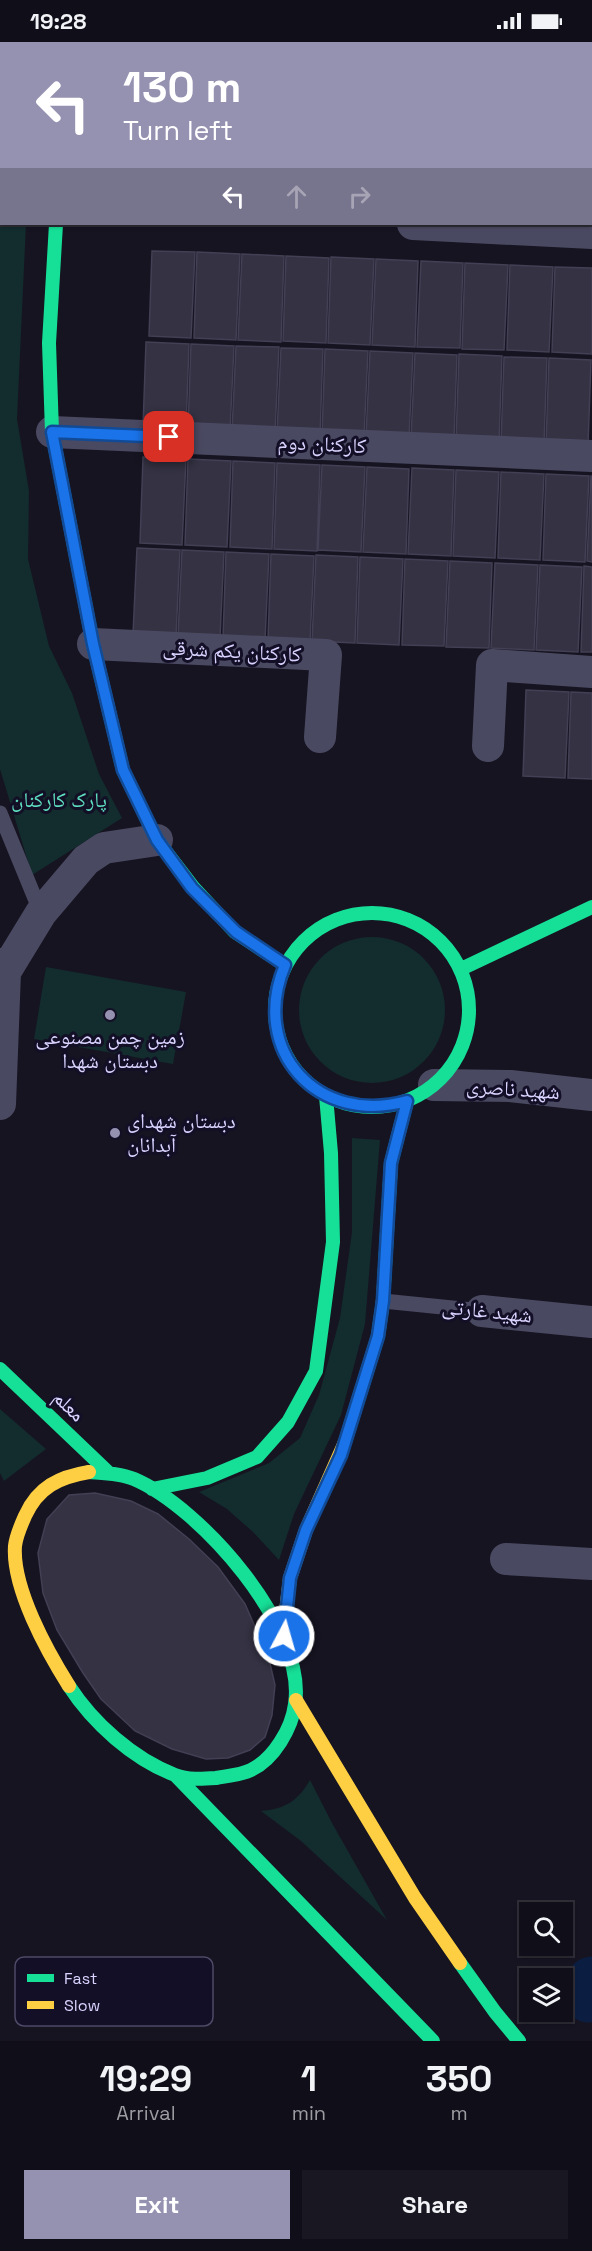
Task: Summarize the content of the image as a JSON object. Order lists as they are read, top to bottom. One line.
{"streets":{"street":["کارکنان دوم","کارکنان یکم شرقی","شهید ناصری","شهید غارتی","معلم"]},"parks":["پارک کارکنان"],"places":["زمین چمن مصنوعی دبستان شهدا","دبستان شهدای آبدانان"],"legend":["Fast","Slow"],"page":{"status":"19:28","turn":["130 m","Turn left"],"eta":["19:29","Arrival","1","min","350","m"],"buttons":["Exit","Share"]}}
